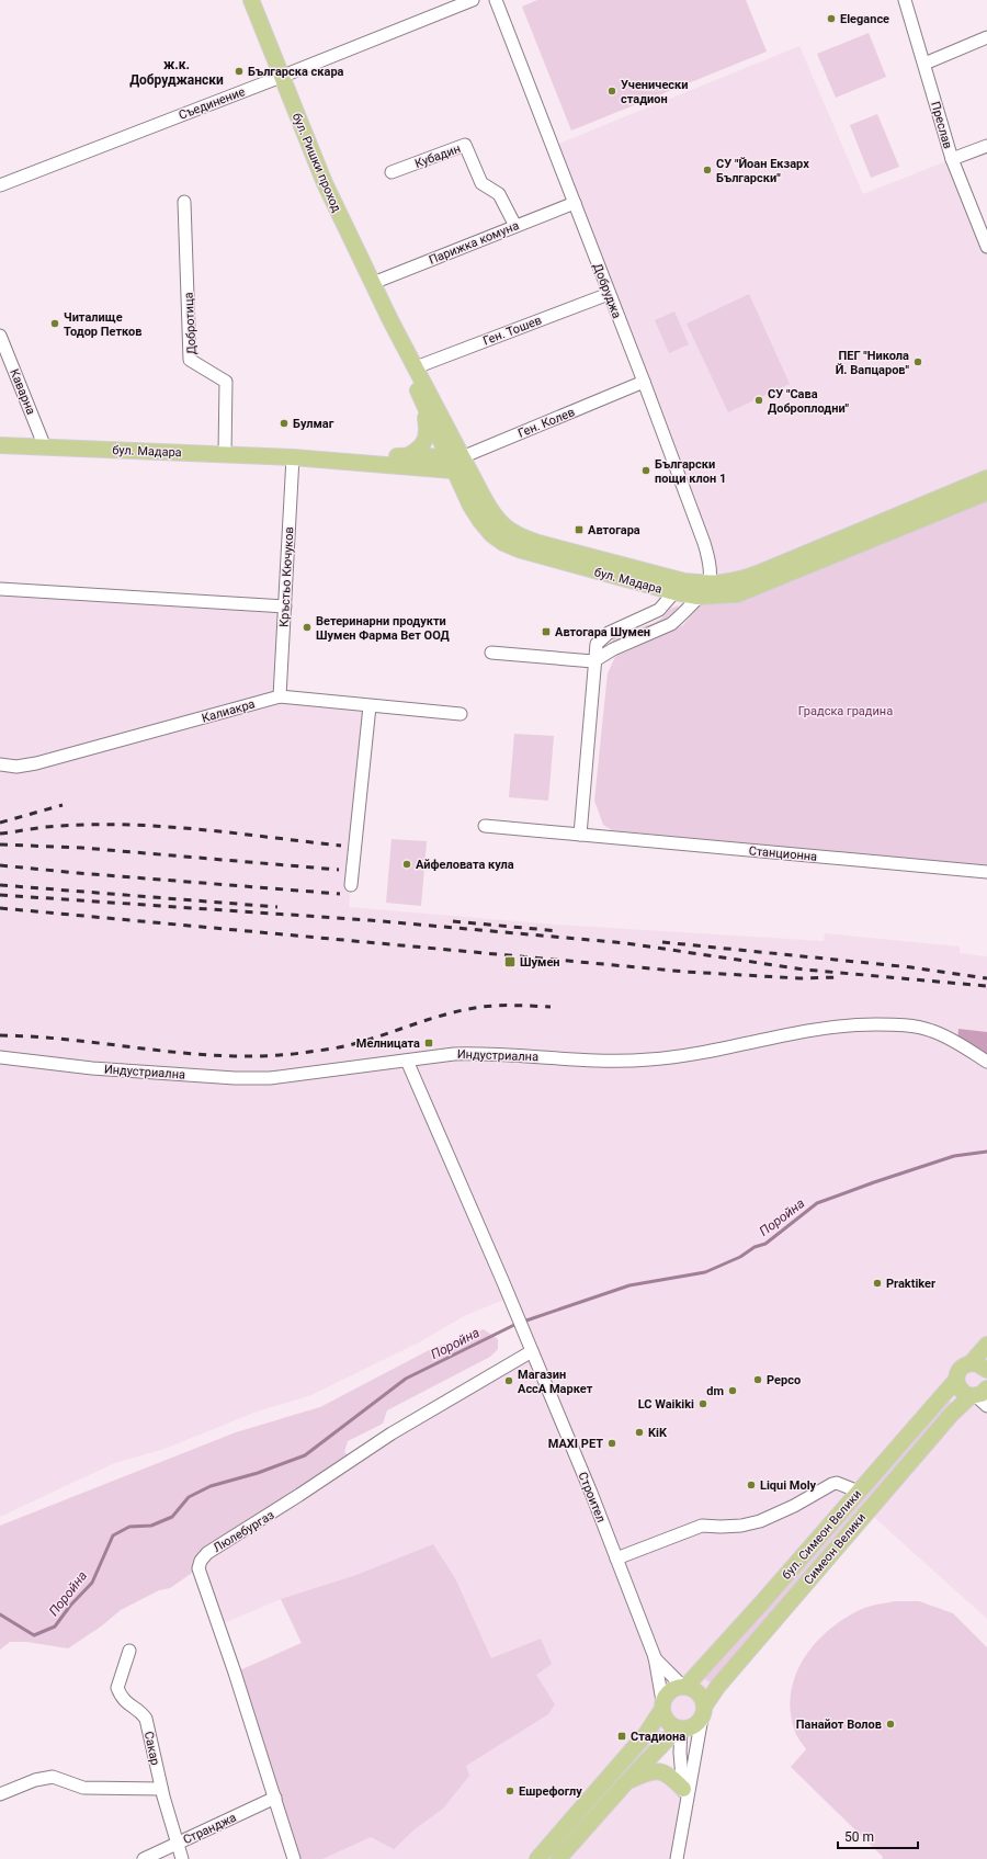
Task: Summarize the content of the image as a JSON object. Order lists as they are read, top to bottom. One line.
{"streets":{"main road":["бул. Ришки проход","бул. Мадара","бул. Симеон Велики","Симеон Велики"],"street":["Съединение","Преслав","Кубадин","Парижка комуна","Добруджа","Добротица","Ген. Тошев","Каварна","Ген. Колев","Кръстьо Кючуков","Калиакра","Станционна","Индустриална","Строител","Люлебургаз","Сакар","Странджа"]},"crossings":[["Съединение","бул. Ришки проход"],["Кубадин","Парижка комуна"],["бул. Ришки проход","Парижка комуна"],["бул. Ришки проход","Ген. Тошев"],["бул. Ришки проход","Ген. Колев"],["бул. Ришки проход","бул. Мадара"],["Парижка комуна","Добруджа"],["Добруджа","Ген. Тошев"],["Добруджа","Ген. Колев"],["Добруджа","бул. Мадара"],["Добротица","бул. Мадара"],["Каварна","бул. Мадара"],["Ген. Колев","бул. Мадара"],["бул. Мадара","Кръстьо Кючуков"],["Кръстьо Кючуков","Калиакра"],["Индустриална","Строител"],["Строител","Люлебургаз"],["Люлебургаз","Странджа"],["бул. Симеон Велики","Симеон Велики"],["Сакар","Странджа"]],"districts":["ж.к. Добруджански"],"water":["Поройна"],"parks":["Градска градина"],"places":{"other":["Elegance","Българска скара","Ученически стадион","СУ \"Йоан Екзарх Български\"","Читалище Тодор Петков","ПЕГ \"Никола Й. Вапцаров\"","СУ \"Сава Доброплодни\"","Булмаг","Български пощи клон 1","Ветеринарни продукти Шумен Фарма Вет ООД","Айфеловата кула","Praktiker","Pepco","Магазин АссА Маркет","dm","LC Waikiki","KiK","MAXI PET","Liqui Moly","Панайот Волов","Ешрефоглу"],"transit":["Автогара","Автогара Шумен","Шумен","Мелницата","Стадиона"]},"scale_bar":"50 m"}
